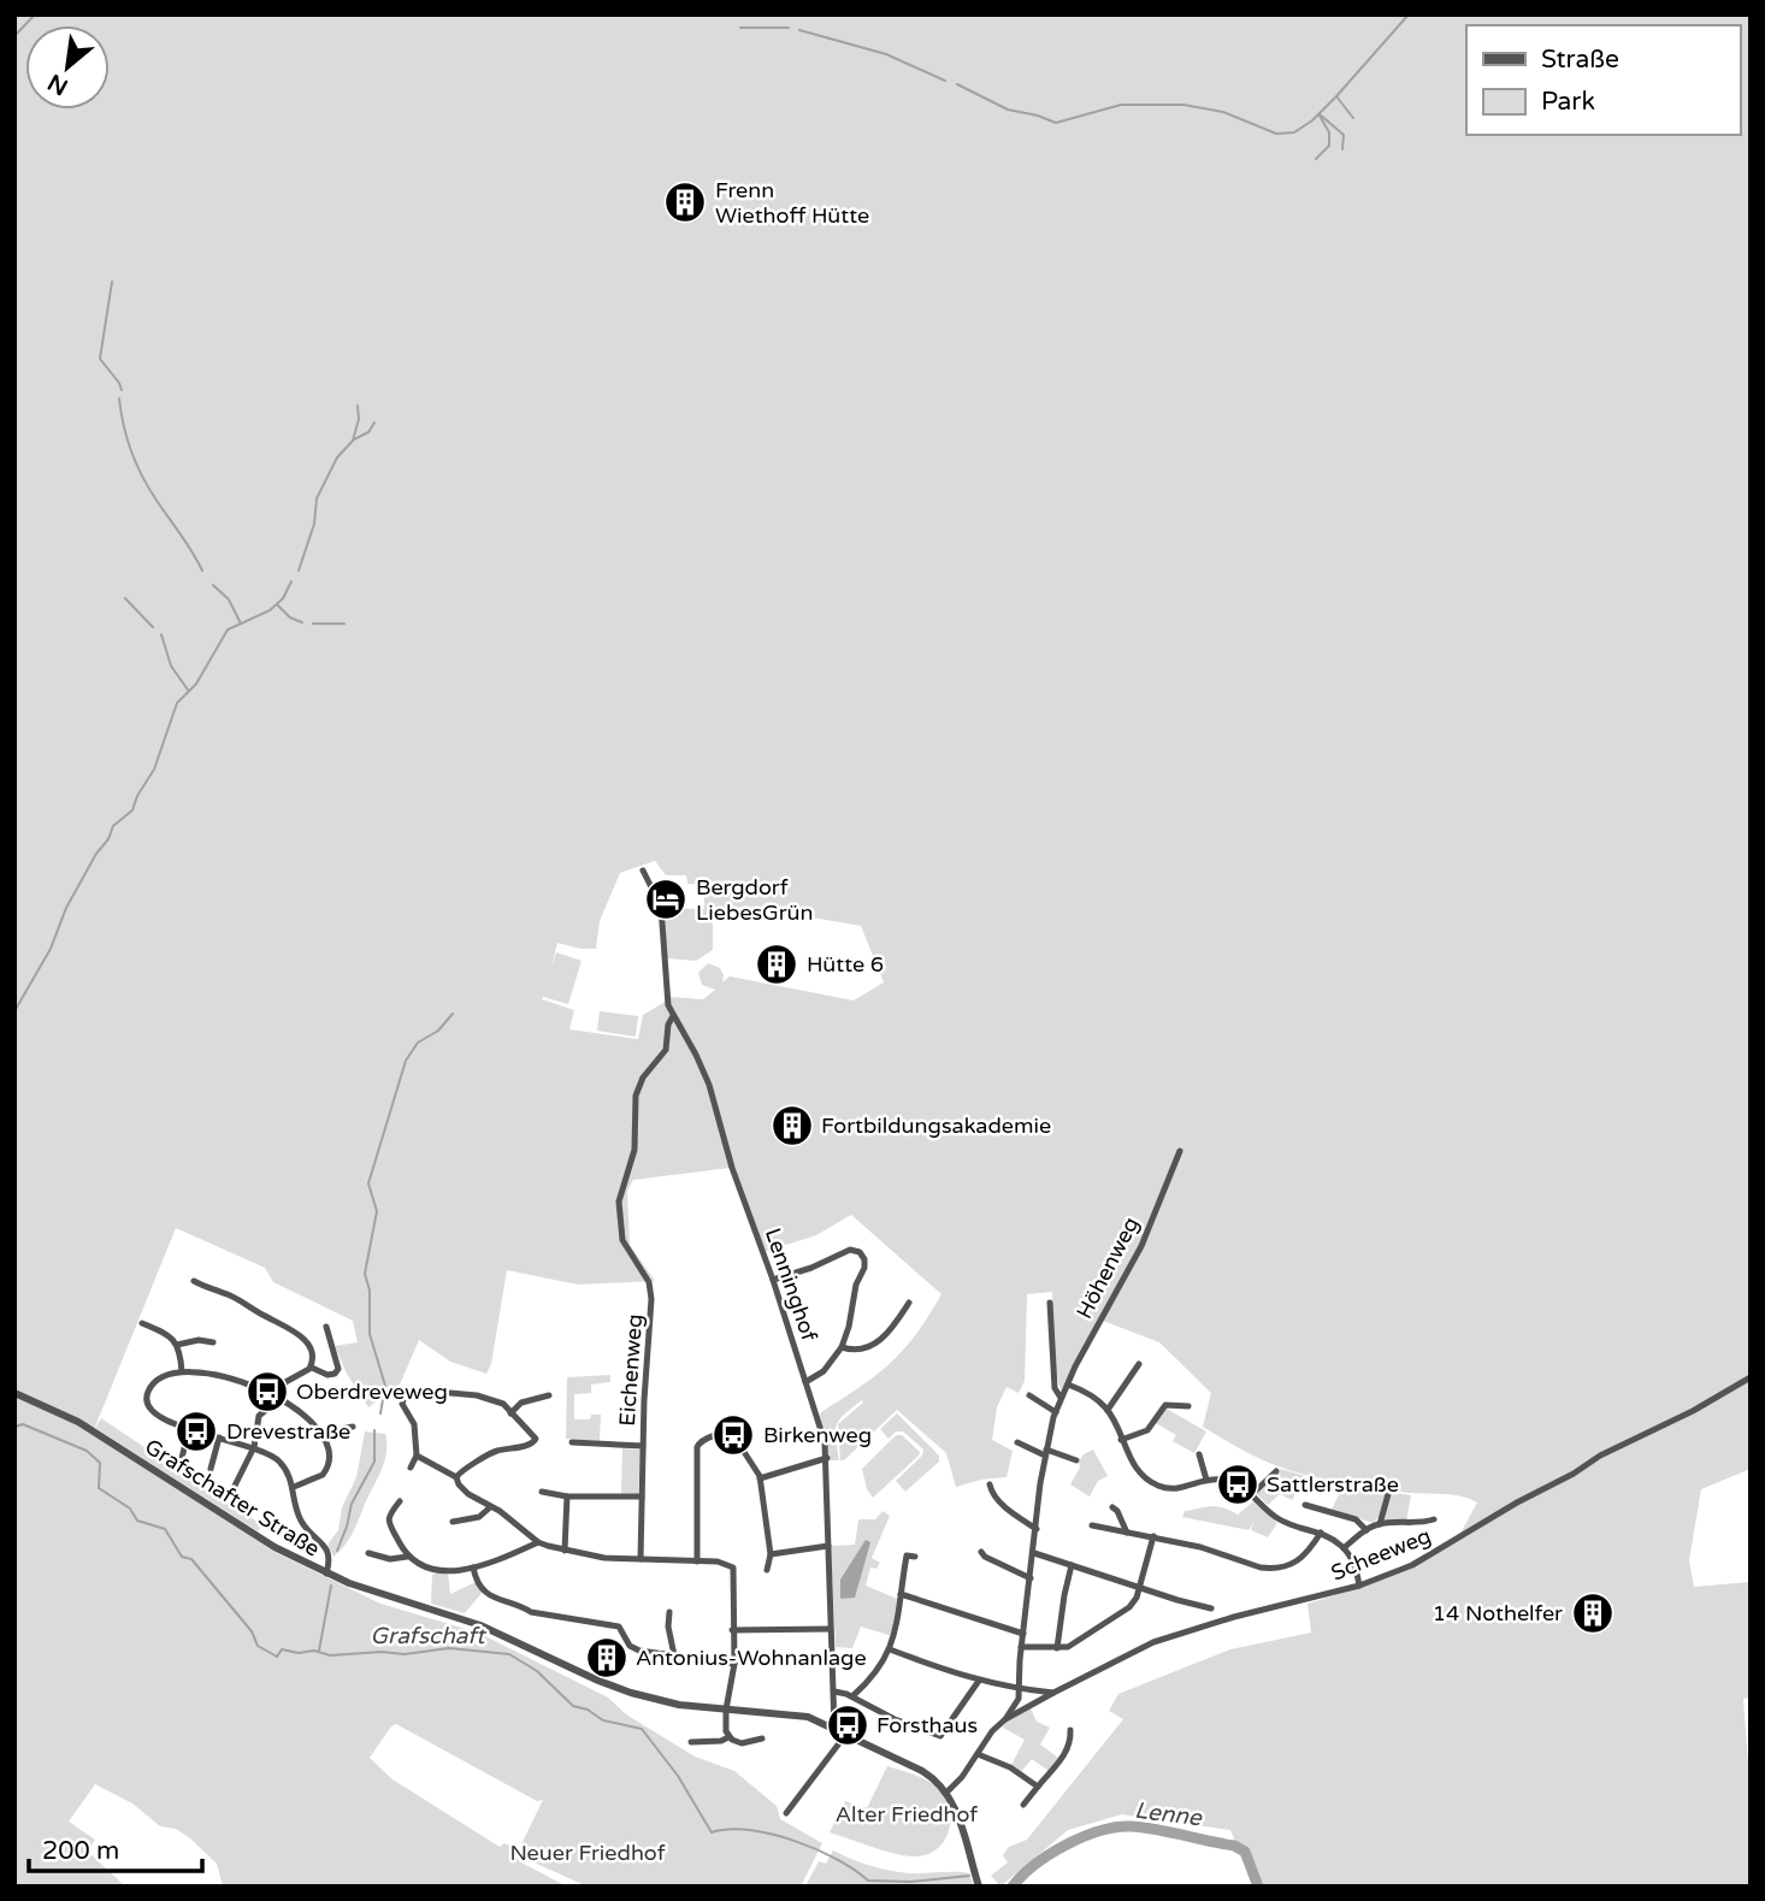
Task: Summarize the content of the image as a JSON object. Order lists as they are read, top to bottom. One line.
{"streets":{"street":["Höhenweg","Lenninghof","Eichenweg","Grafschafter Straße","Scheeweg"]},"crossings":[["Höhenweg","Grafschafter Straße"],["Höhenweg","Scheeweg"],["Lenninghof","Eichenweg"],["Lenninghof","Grafschafter Straße"]],"water":["Grafschaft","Lenne"],"parks":["Alter Friedhof","Neuer Friedhof"],"places":{"building":["Frenn Wiethoff Hütte","Hütte 6","Fortbildungsakademie","14 Nothelfer","Antonius-Wohnanlage"],"hotel":["Bergdorf LiebesGrün"],"bus stop":["Oberdreveweg","Drevestraße","Birkenweg","Sattlerstraße","Forsthaus"]},"legend":["Straße","Park"],"scale_bar":"200 m","north":"bottom left"}
